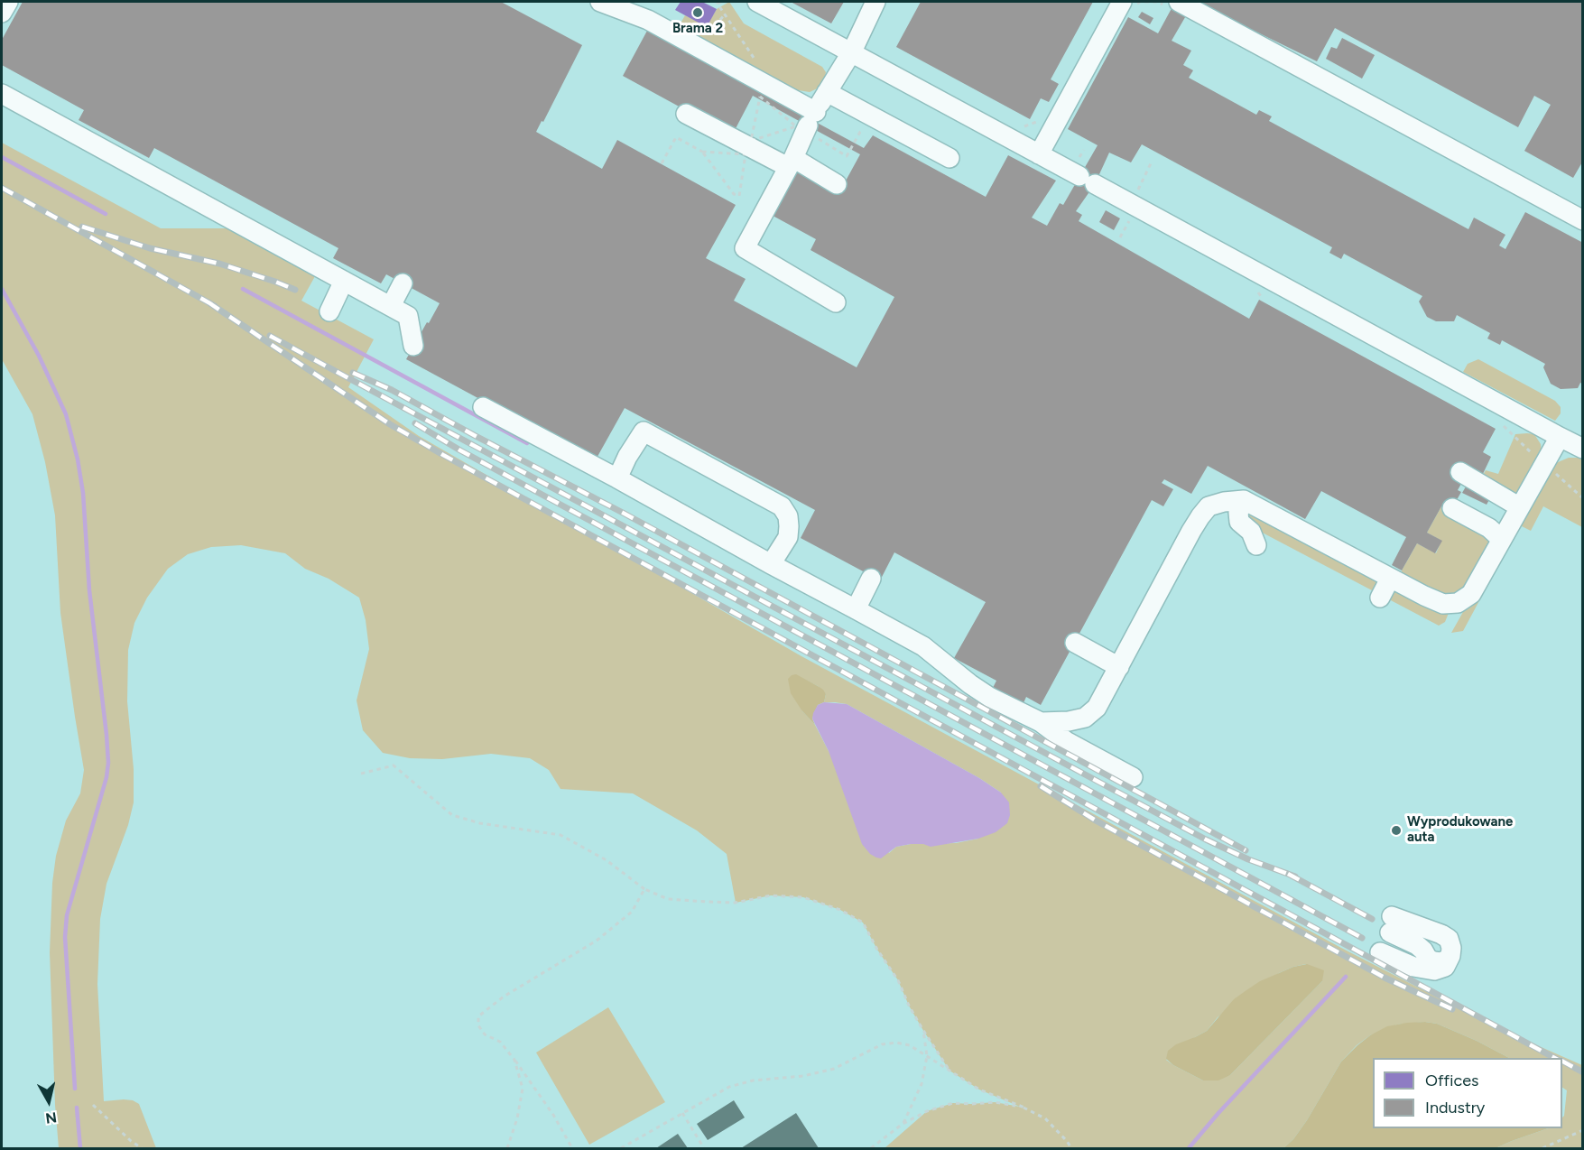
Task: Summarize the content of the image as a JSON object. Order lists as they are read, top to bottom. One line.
{"places":["Brama 2","Wyprodukowane auta"],"legend":["Offices","Industry"],"north":"bottom"}
